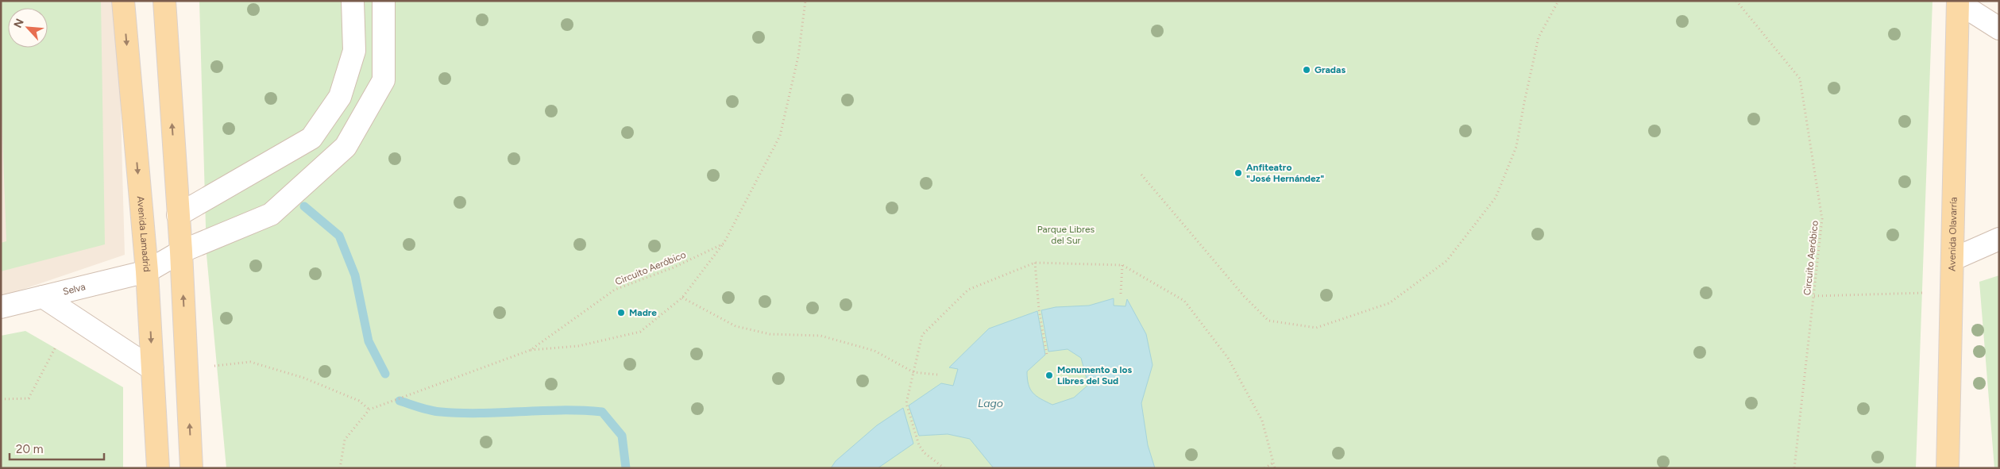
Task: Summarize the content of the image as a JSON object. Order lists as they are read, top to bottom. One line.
{"streets":{"main road":["Avenida Lamadrid","Avenida Olavarría"],"street":["Selva"],"path":["Circuito Aeróbico"]},"crossings":[["Avenida Lamadrid","Selva"]],"water":["Lago"],"parks":["Parque Libres del Sur"],"places":["Gradas","Anfiteatro \"José Hernández\"","Madre","Monumento a los Libres del Sud"],"scale_bar":"20 m","north":"top left"}
